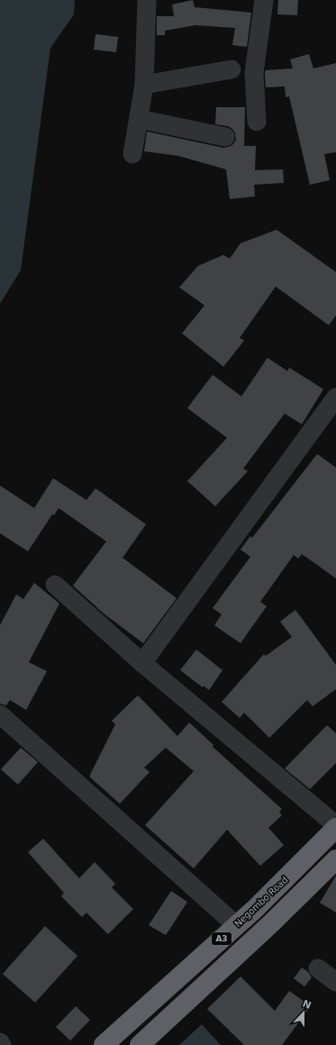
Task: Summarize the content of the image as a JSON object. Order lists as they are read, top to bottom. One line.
{"streets":{"highway":["Negombo Road","A3"]},"north":"top"}
